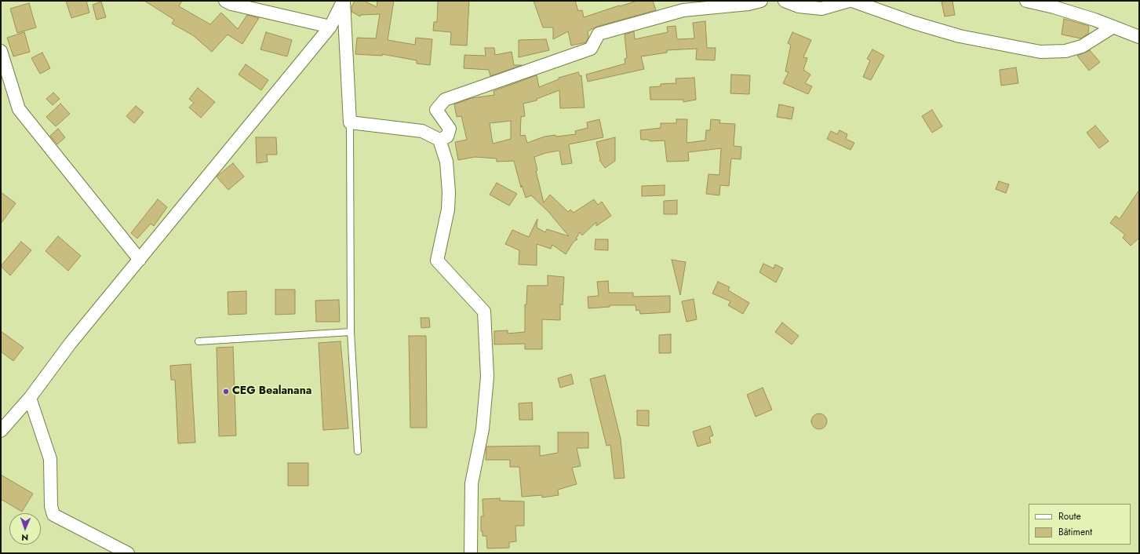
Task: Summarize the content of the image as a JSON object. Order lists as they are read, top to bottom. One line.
{"places":["CEG Bealanana"],"legend":["Route","Bâtiment"],"north":"bottom"}
